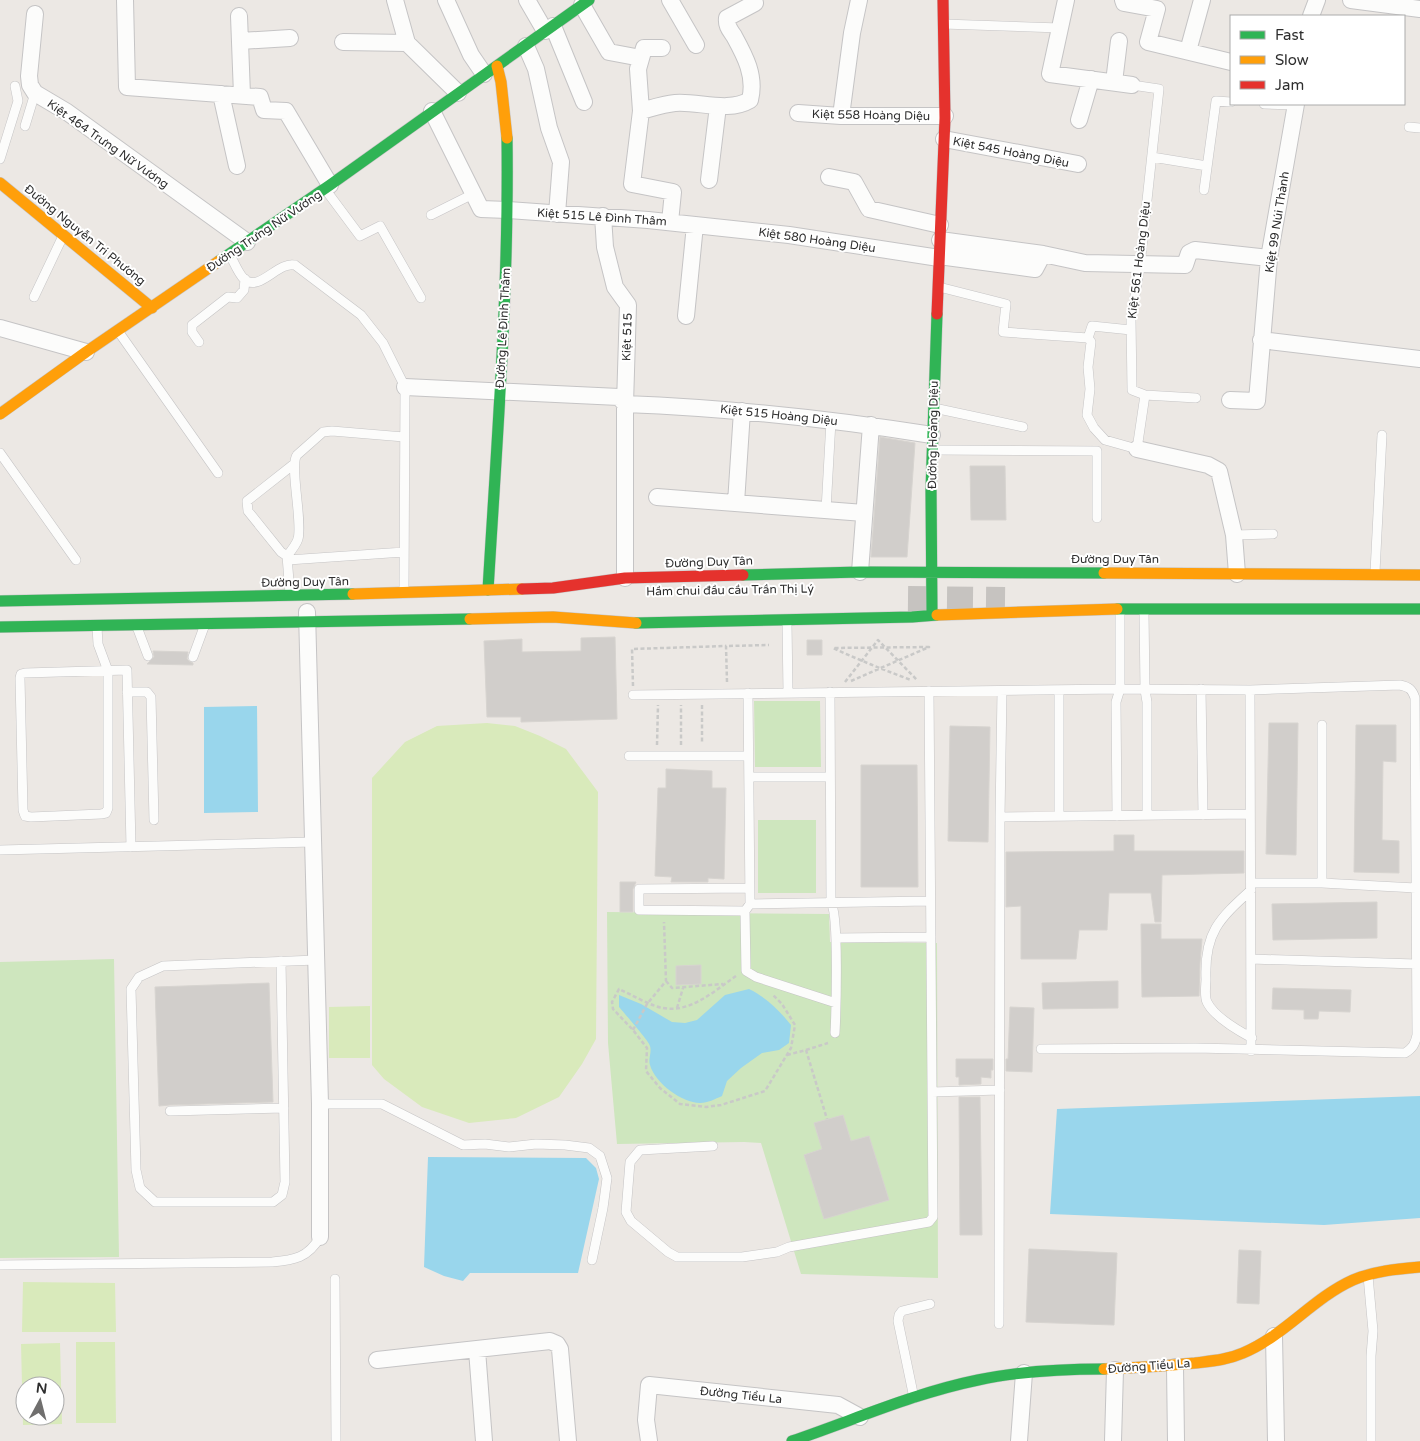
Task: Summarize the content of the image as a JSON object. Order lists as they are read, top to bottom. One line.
{"streets":{"main road":["Đường Trưng Nữ Vương","Đường Nguyễn Tri Phương","Đường Lê Đình Thâm","Đường Hoàng Diệu","Đường Duy Tân","Đường Tiểu La"],"street":["Kiệt 558 Hoàng Diệu","Kiệt 464 Trưng Nữ Vương","Kiệt 545 Hoàng Diệu","Kiệt 515 Lê Đình Thâm","Kiệt 99 Núi Thành","Kiệt 580 Hoàng Diệu","Kiệt 515","Kiệt 515 Hoàng Diệu"],"lane":["Kiệt 561 Hoàng Diệu"]},"crossings":[["Kiệt 558 Hoàng Diệu","Đường Hoàng Diệu"],["Kiệt 464 Trưng Nữ Vương","Đường Trưng Nữ Vương"],["Kiệt 545 Hoàng Diệu","Đường Hoàng Diệu"],["Kiệt 515 Lê Đình Thâm","Kiệt 580 Hoàng Diệu"],["Kiệt 515 Lê Đình Thâm","Đường Lê Đình Thâm"],["Kiệt 515 Lê Đình Thâm","Kiệt 515"],["Đường Trưng Nữ Vương","Đường Nguyễn Tri Phương"],["Đường Trưng Nữ Vương","Đường Lê Đình Thâm"],["Kiệt 580 Hoàng Diệu","Đường Hoàng Diệu"],["Đường Lê Đình Thâm","Kiệt 515 Hoàng Diệu"],["Đường Lê Đình Thâm","Đường Duy Tân"],["Kiệt 515","Kiệt 515 Hoàng Diệu"],["Kiệt 515","Đường Duy Tân"],["Kiệt 515 Hoàng Diệu","Đường Hoàng Diệu"],["Đường Hoàng Diệu","Đường Duy Tân"]],"legend":["Fast","Slow","Jam"],"north":"top"}
